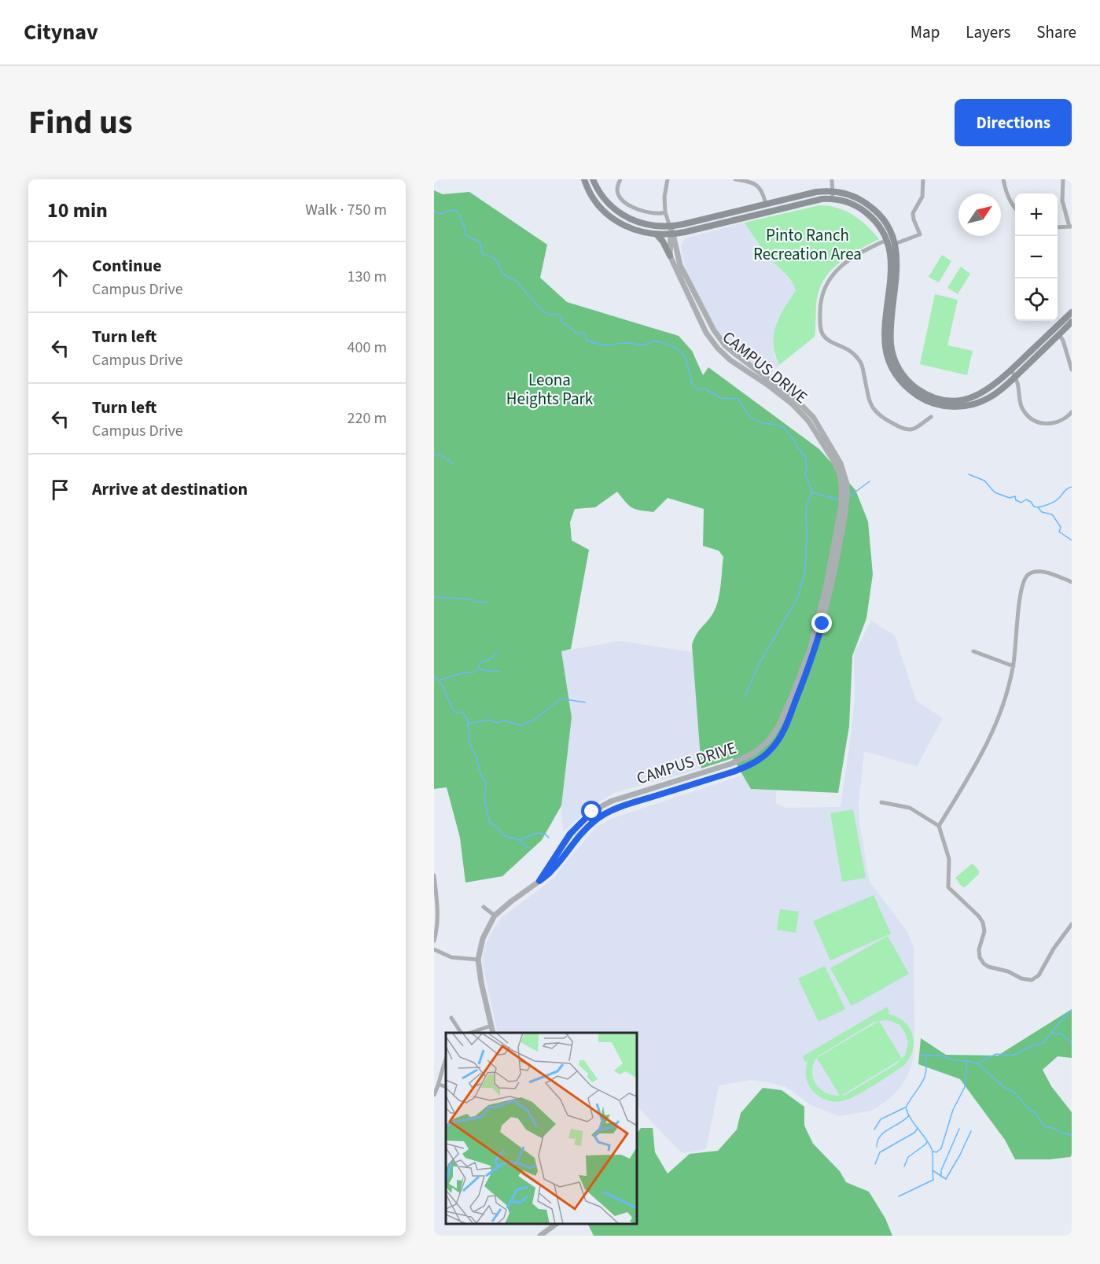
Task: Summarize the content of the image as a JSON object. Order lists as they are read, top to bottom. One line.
{"streets":{"street":["CAMPUS DRIVE"]},"parks":["Pinto Ranch Recreation Area","Leona Heights Park"],"north":"top right","page":{"header":"Citynav","nav":["Map","Layers","Share"],"title":"Find us","buttons":"Directions","heading":["10 min","Walk · 750 m"],"map_buttons":["+","−"],"list":[["Continue","Campus Drive","130 m"],["Turn left","Campus Drive","400 m"],["Turn left","Campus Drive","220 m"],"Arrive at destination"]}}
